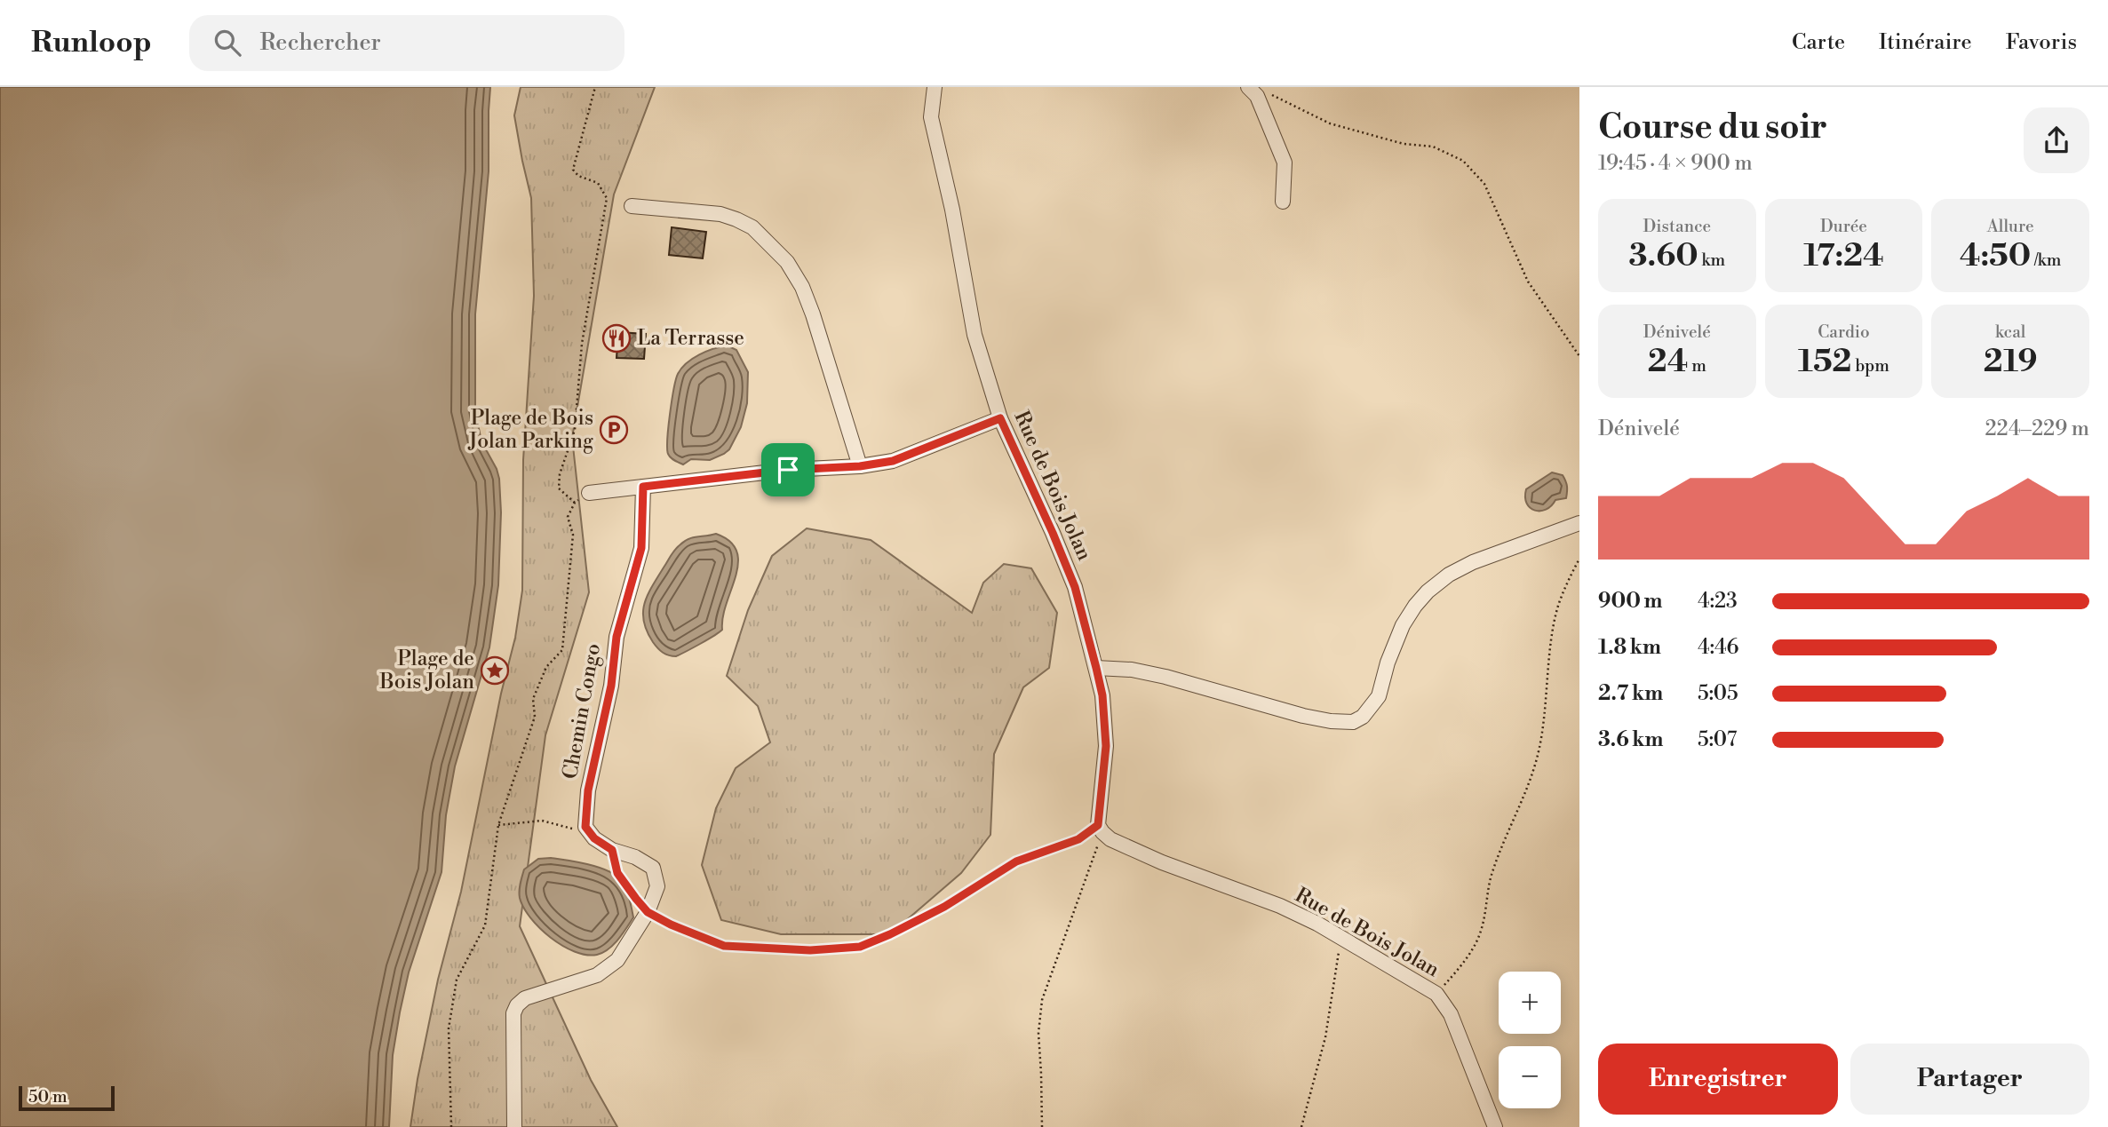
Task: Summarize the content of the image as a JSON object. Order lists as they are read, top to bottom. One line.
{"streets":{"street":["Rue de Bois Jolan","Chemin Congo"]},"places":{"restaurant":["La Terrasse"],"parking":["Plage de Bois Jolan Parking"],"place":["Plage de Bois Jolan"]},"scale_bar":"50 m","page":{"header":"Runloop","search":"Rechercher","nav":["Carte","Itinéraire","Favoris"],"heading":["Course du soir","19:45 · 4 × 900 m"],"stats":[["Distance","3.60 km"],["Durée","17:24"],["Allure","4:50 /km"],["Dénivelé","24 m"],["Cardio","152 bpm"],["kcal","219"]],"chart":["Dénivelé","224–229 m"],"list":[{"name":"900 m","note":"4:23"},{"name":"1.8 km","note":"4:46"},{"name":"2.7 km","note":"5:05"},{"name":"3.6 km","note":"5:07"}],"map_buttons":["+","−"],"buttons":["Enregistrer","Partager"],"scale":"50 m"}}
